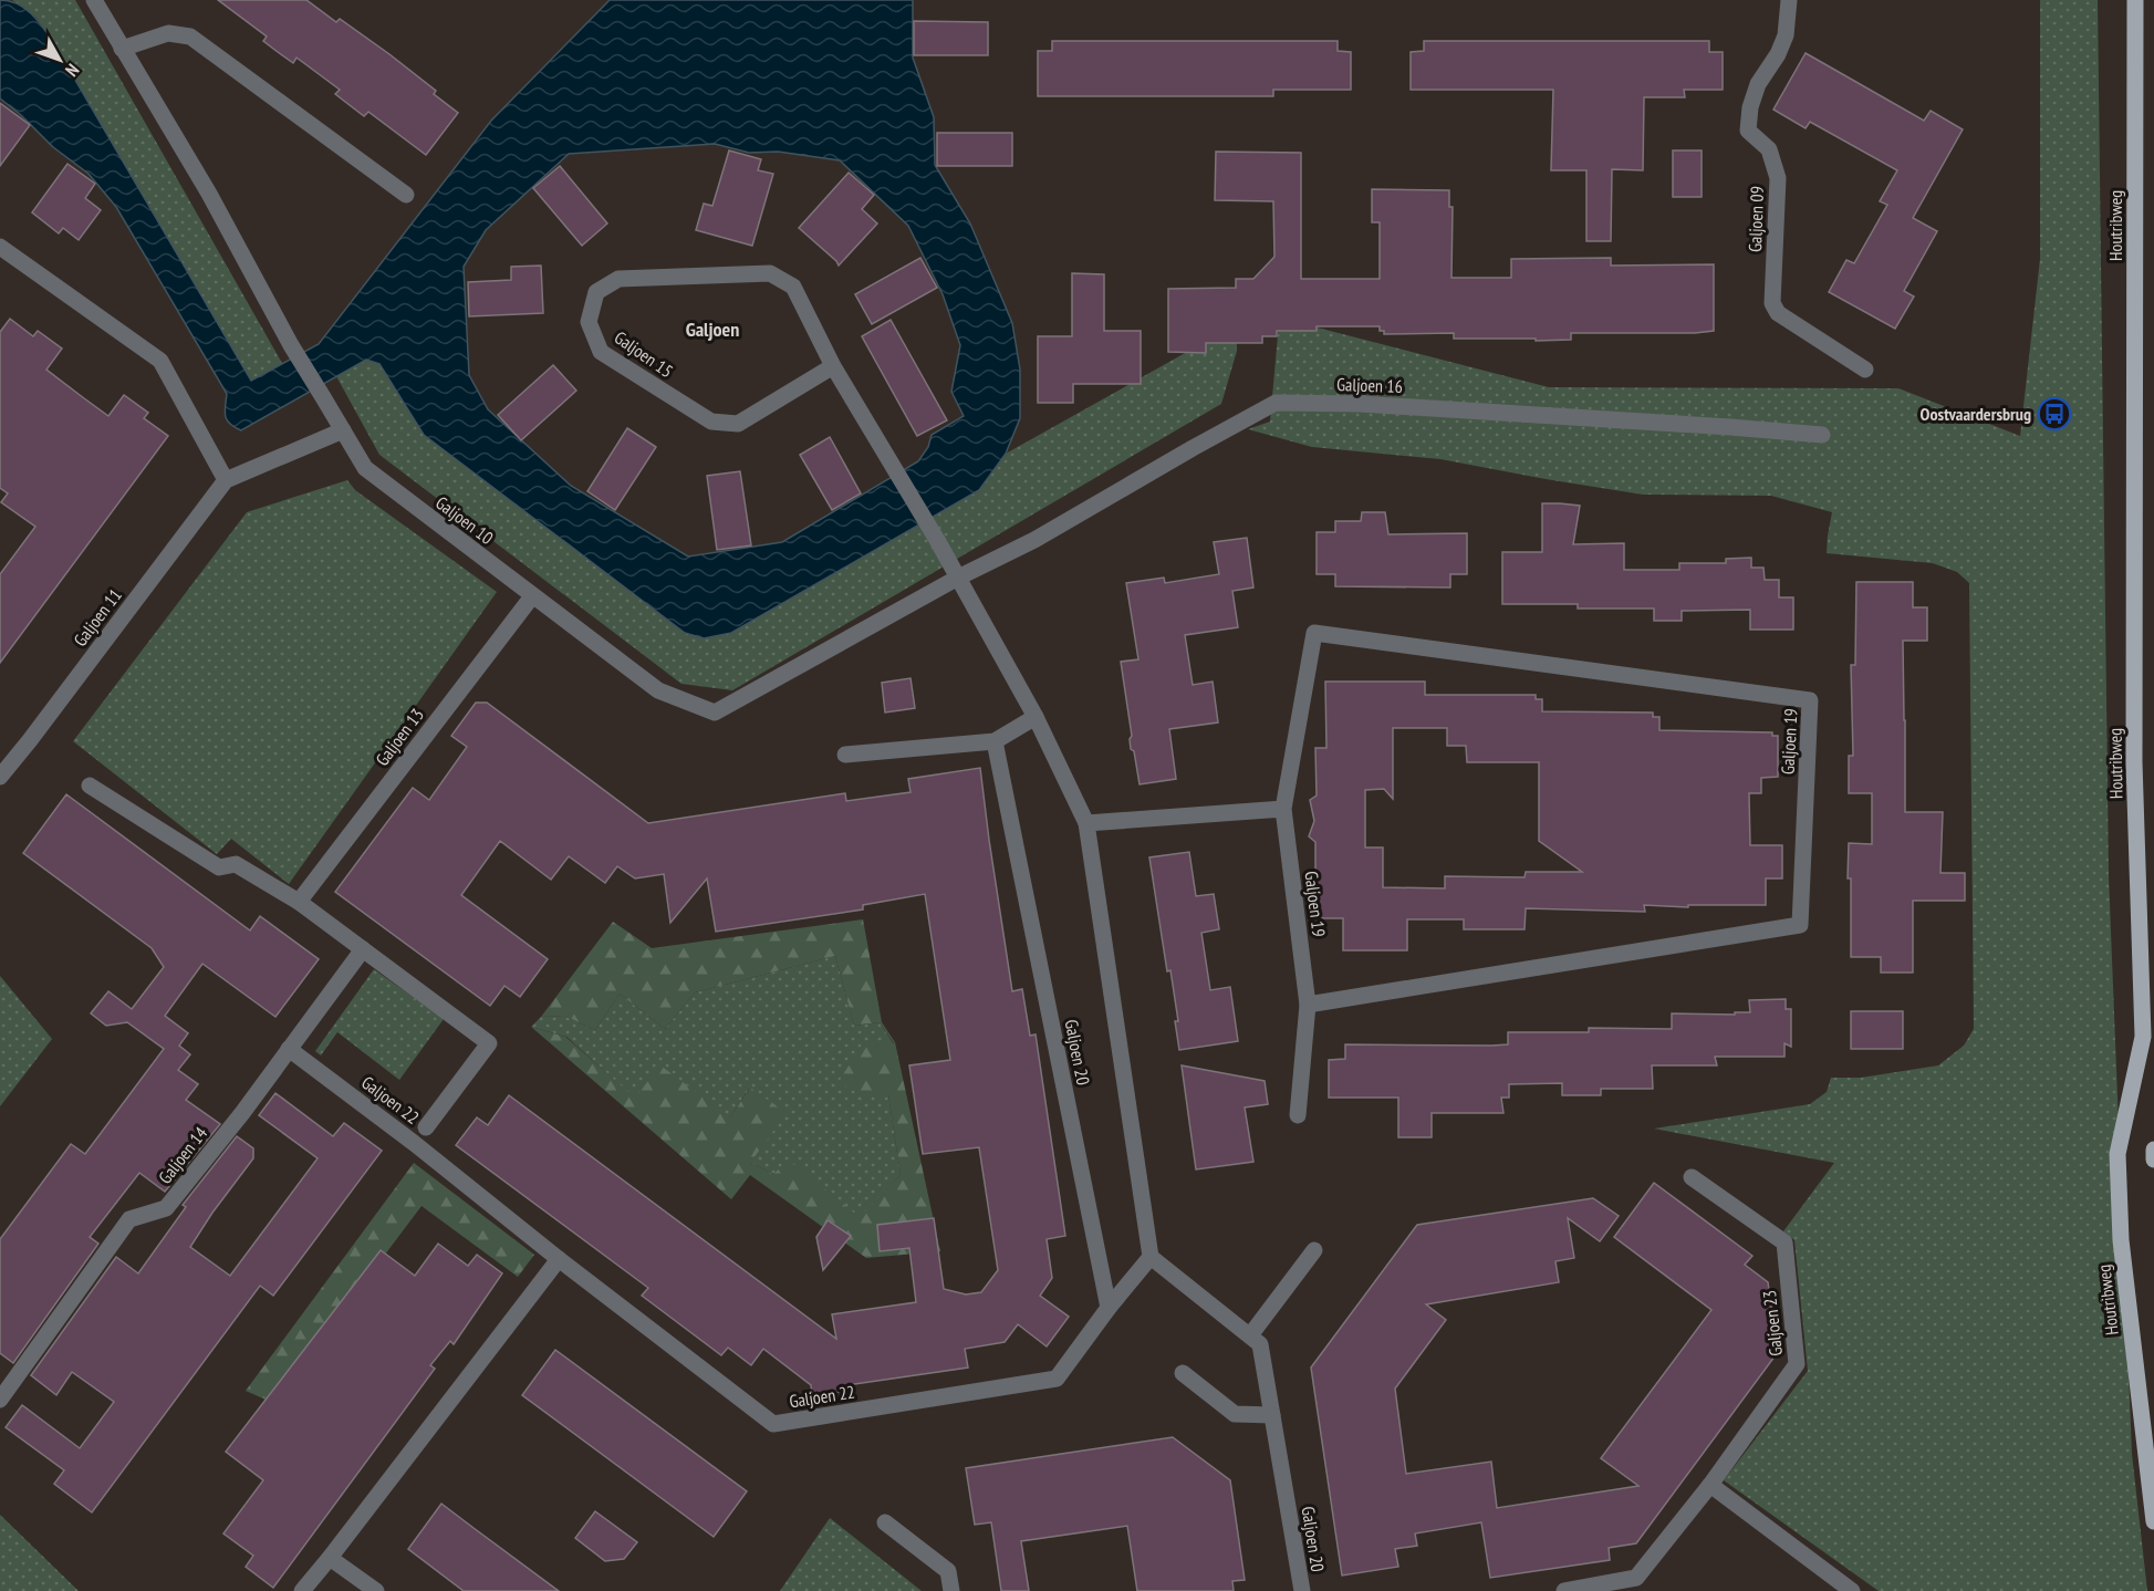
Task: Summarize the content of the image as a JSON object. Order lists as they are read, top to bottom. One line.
{"streets":{"main road":["Houtribweg"],"street":["Galjoen 09","Galjoen 15","Galjoen 16","Galjoen 10","Galjoen 11","Galjoen 13","Galjoen 19","Galjoen 20","Galjoen 22","Galjoen 14","Galjoen 23"]},"crossings":[["Galjoen 15","Galjoen 16"],["Galjoen 15","Galjoen 10"],["Galjoen 16","Galjoen 10"],["Galjoen 10","Galjoen 13"],["Galjoen 20","Galjoen 22"],["Galjoen 22","Galjoen 14"]],"districts":["Galjoen"],"places":{"bus stop":["Oostvaardersbrug"]},"north":"bottom right"}
